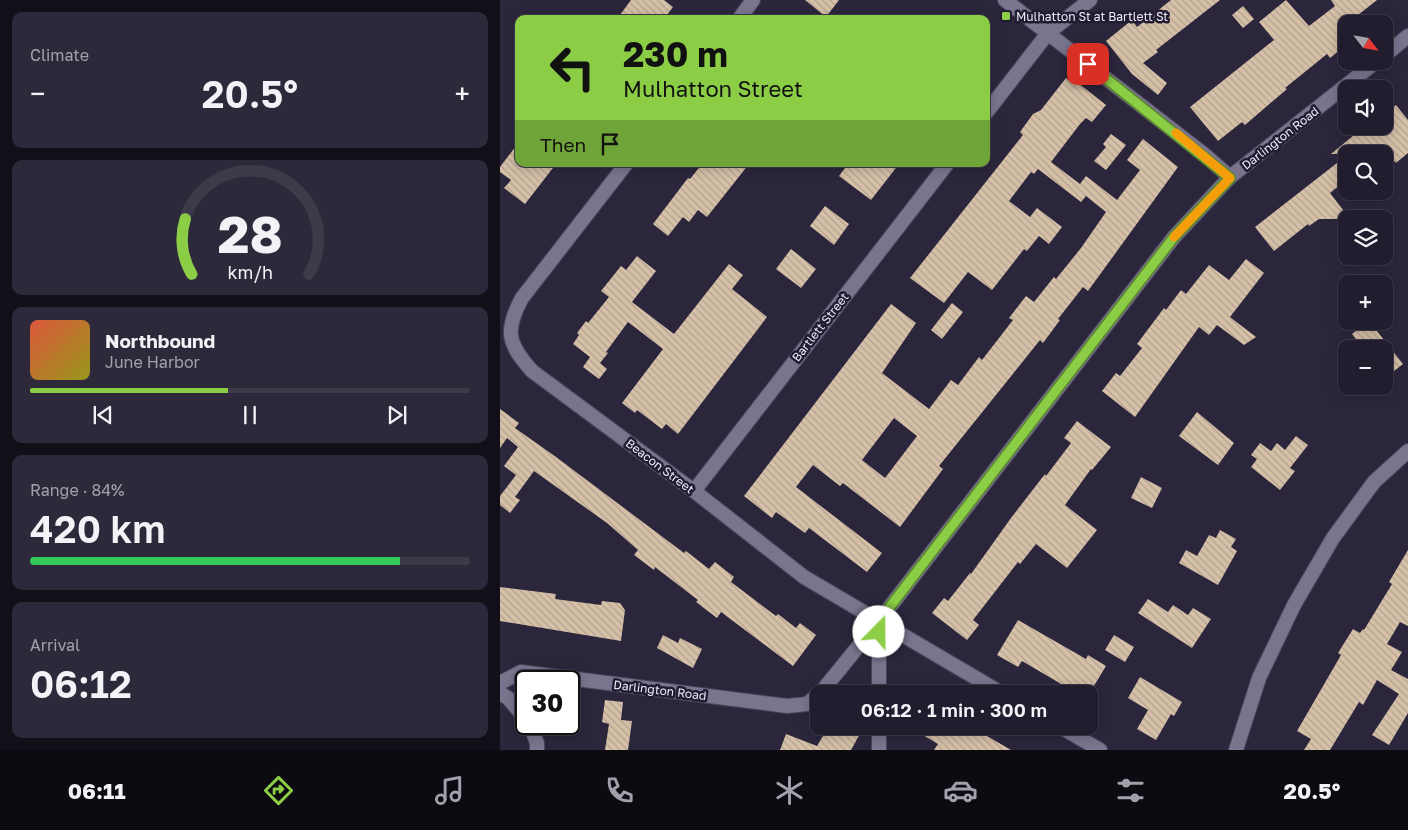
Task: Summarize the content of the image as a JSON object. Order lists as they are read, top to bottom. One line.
{"streets":{"street":["Darlington Road","Bartlett Street","Beacon Street"]},"crossings":[["Darlington Road","Beacon Street"],["Bartlett Street","Beacon Street"]],"places":{"transit":["Mulhatton St at Bartlett St"]},"north":"bottom right","page":{"tile":["Climate",["Range · 84%","420 km"],["Arrival","06:12"]],"map_buttons":["+","−"],"turn":["230 m","Mulhatton Street"],"heat":["−","20.5°","+"],"then":"Then","song":["Northbound","June Harbor"],"limit":"30","trip":"06:12 · 1 min · 300 m","tabs":["06:11","20.5°"],"gauge":["28","km/h"]}}
